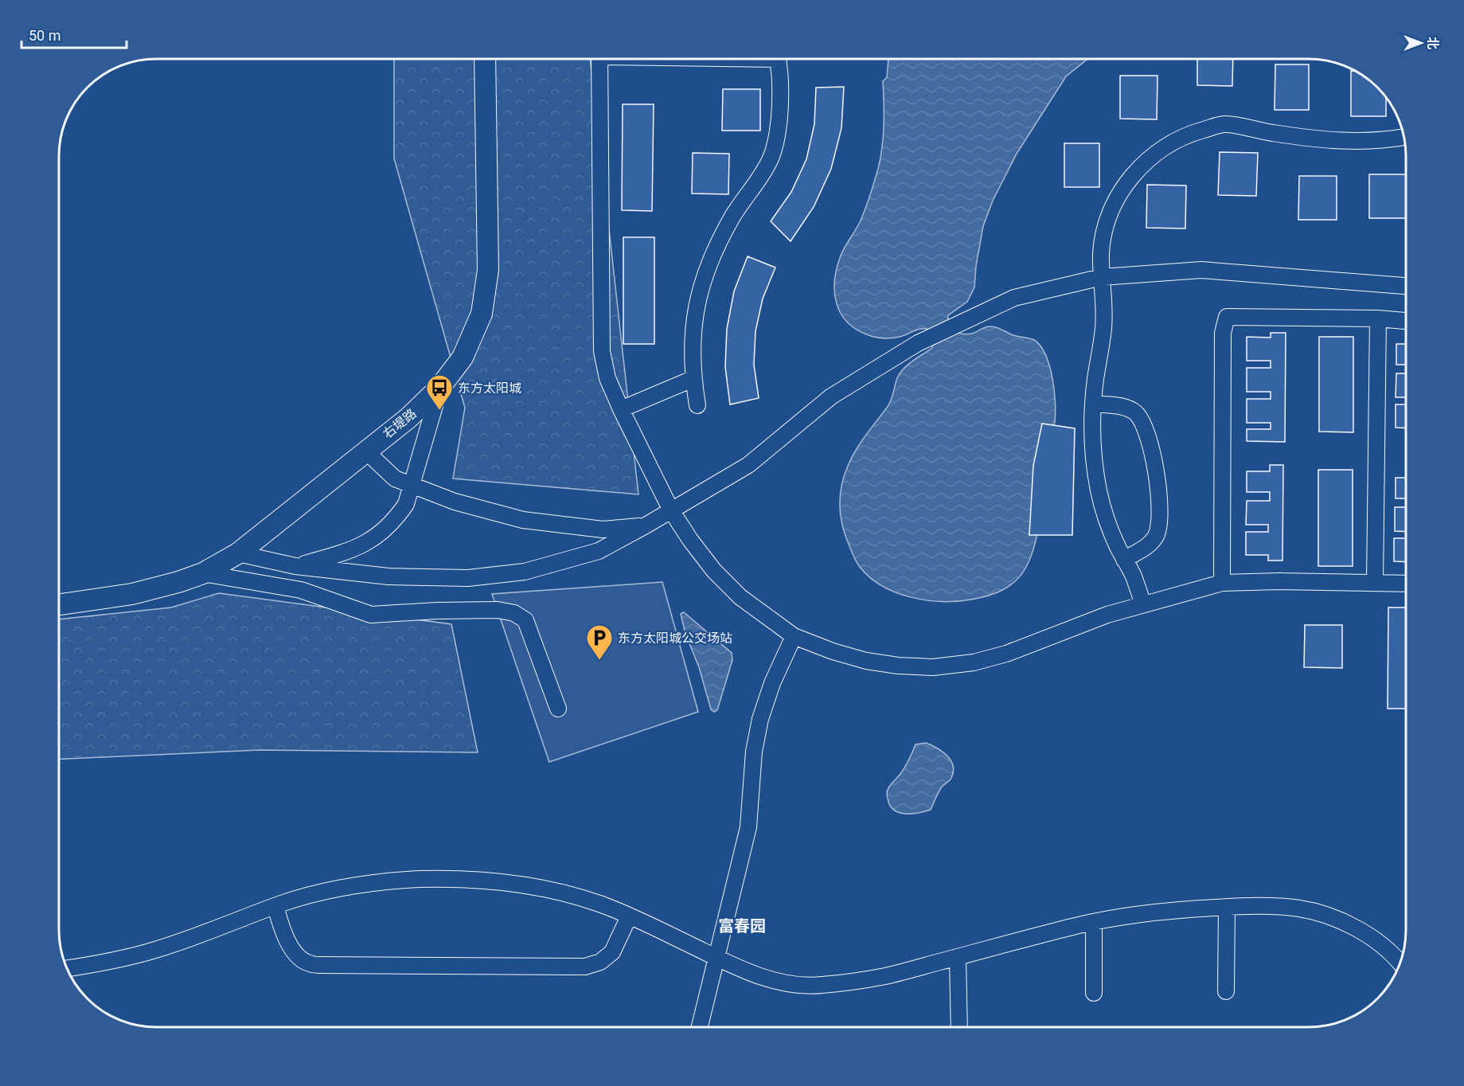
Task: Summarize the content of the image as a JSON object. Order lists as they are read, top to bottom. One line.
{"streets":{"main road":["右堤路"]},"districts":["富春园"],"places":{"bus stop":["东方太阳城"],"parking":["东方太阳城公交场站"]},"scale_bar":"50 m","north":"right"}
